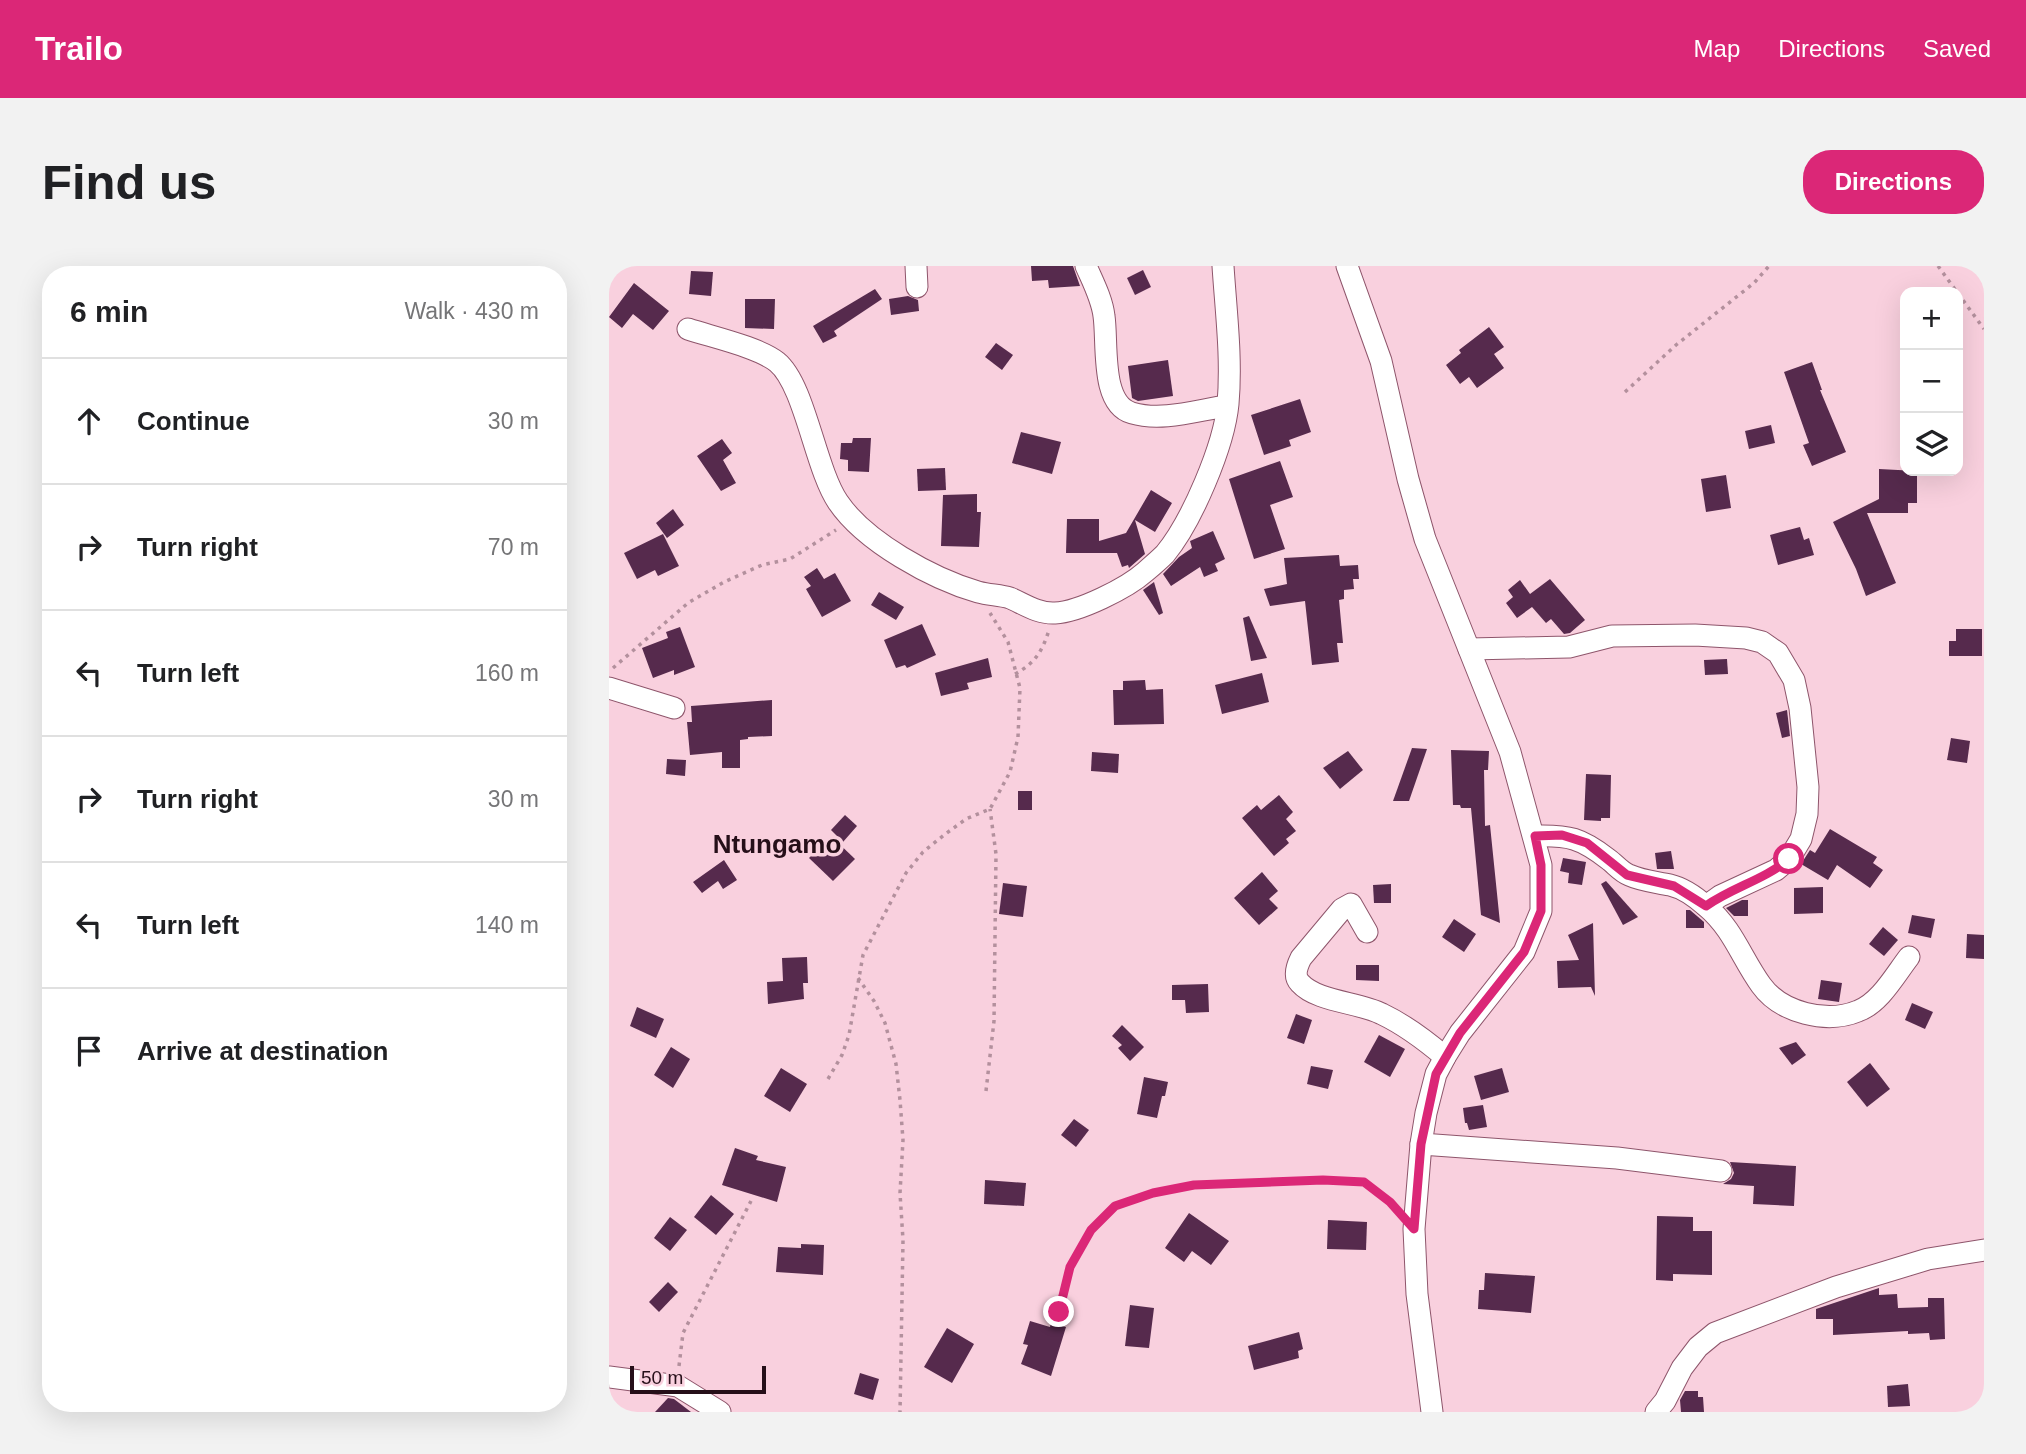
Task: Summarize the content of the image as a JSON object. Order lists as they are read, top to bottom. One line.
{"districts":["Ntungamo"],"scale_bar":"50 m","page":{"header":"Trailo","nav":["Map","Directions","Saved"],"buttons":"Directions","title":"Find us","heading":["6 min","Walk · 430 m"],"map_buttons":["+","−"],"list":[["Continue","30 m"],["Turn right","70 m"],["Turn left","160 m"],["Turn right","30 m"],["Turn left","140 m"],"Arrive at destination"],"scale":"50 m"}}
